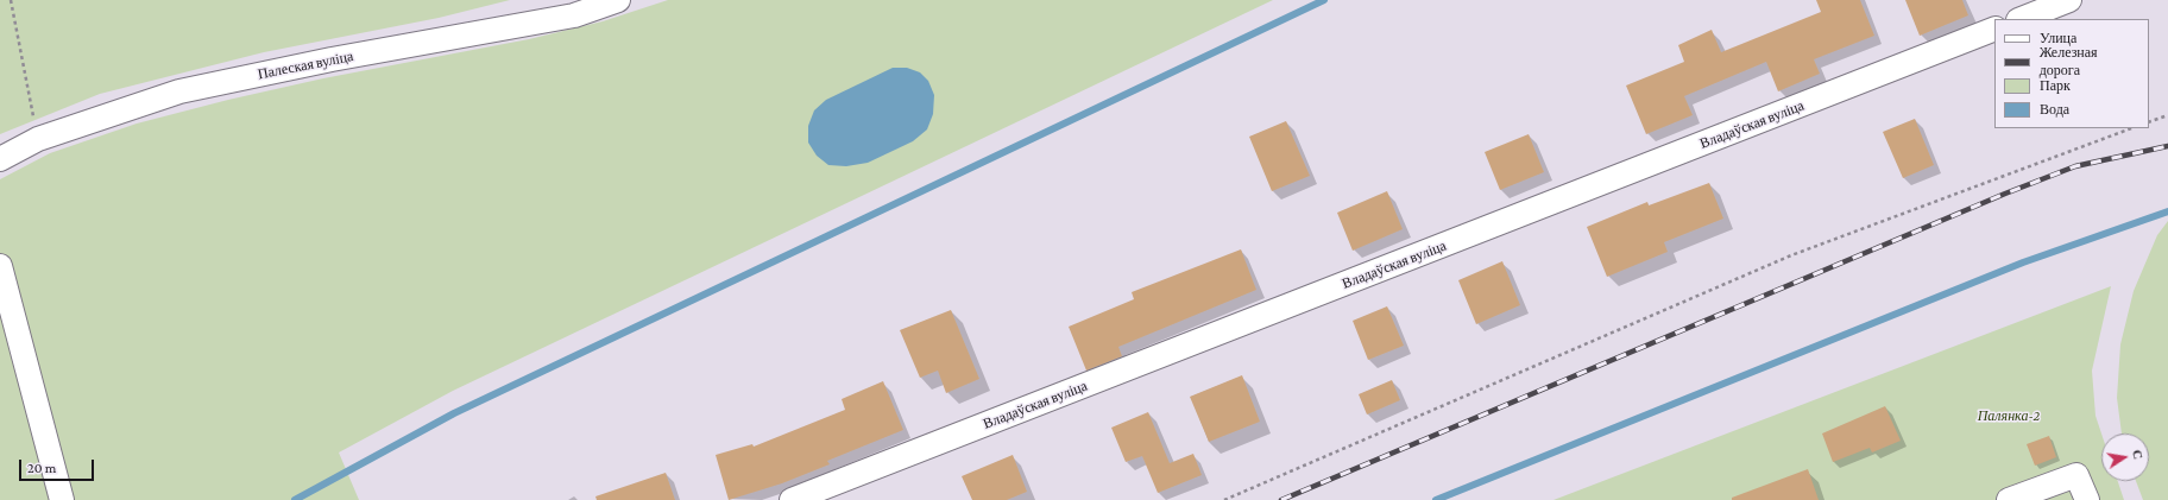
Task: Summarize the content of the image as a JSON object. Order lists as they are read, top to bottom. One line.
{"streets":{"street":["Палеская вуліца","Владаўская вуліца"]},"parks":["Палянка-2"],"legend":["Улица","Железная дорога","Парк","Вода"],"scale_bar":"20 m","north":"right"}
